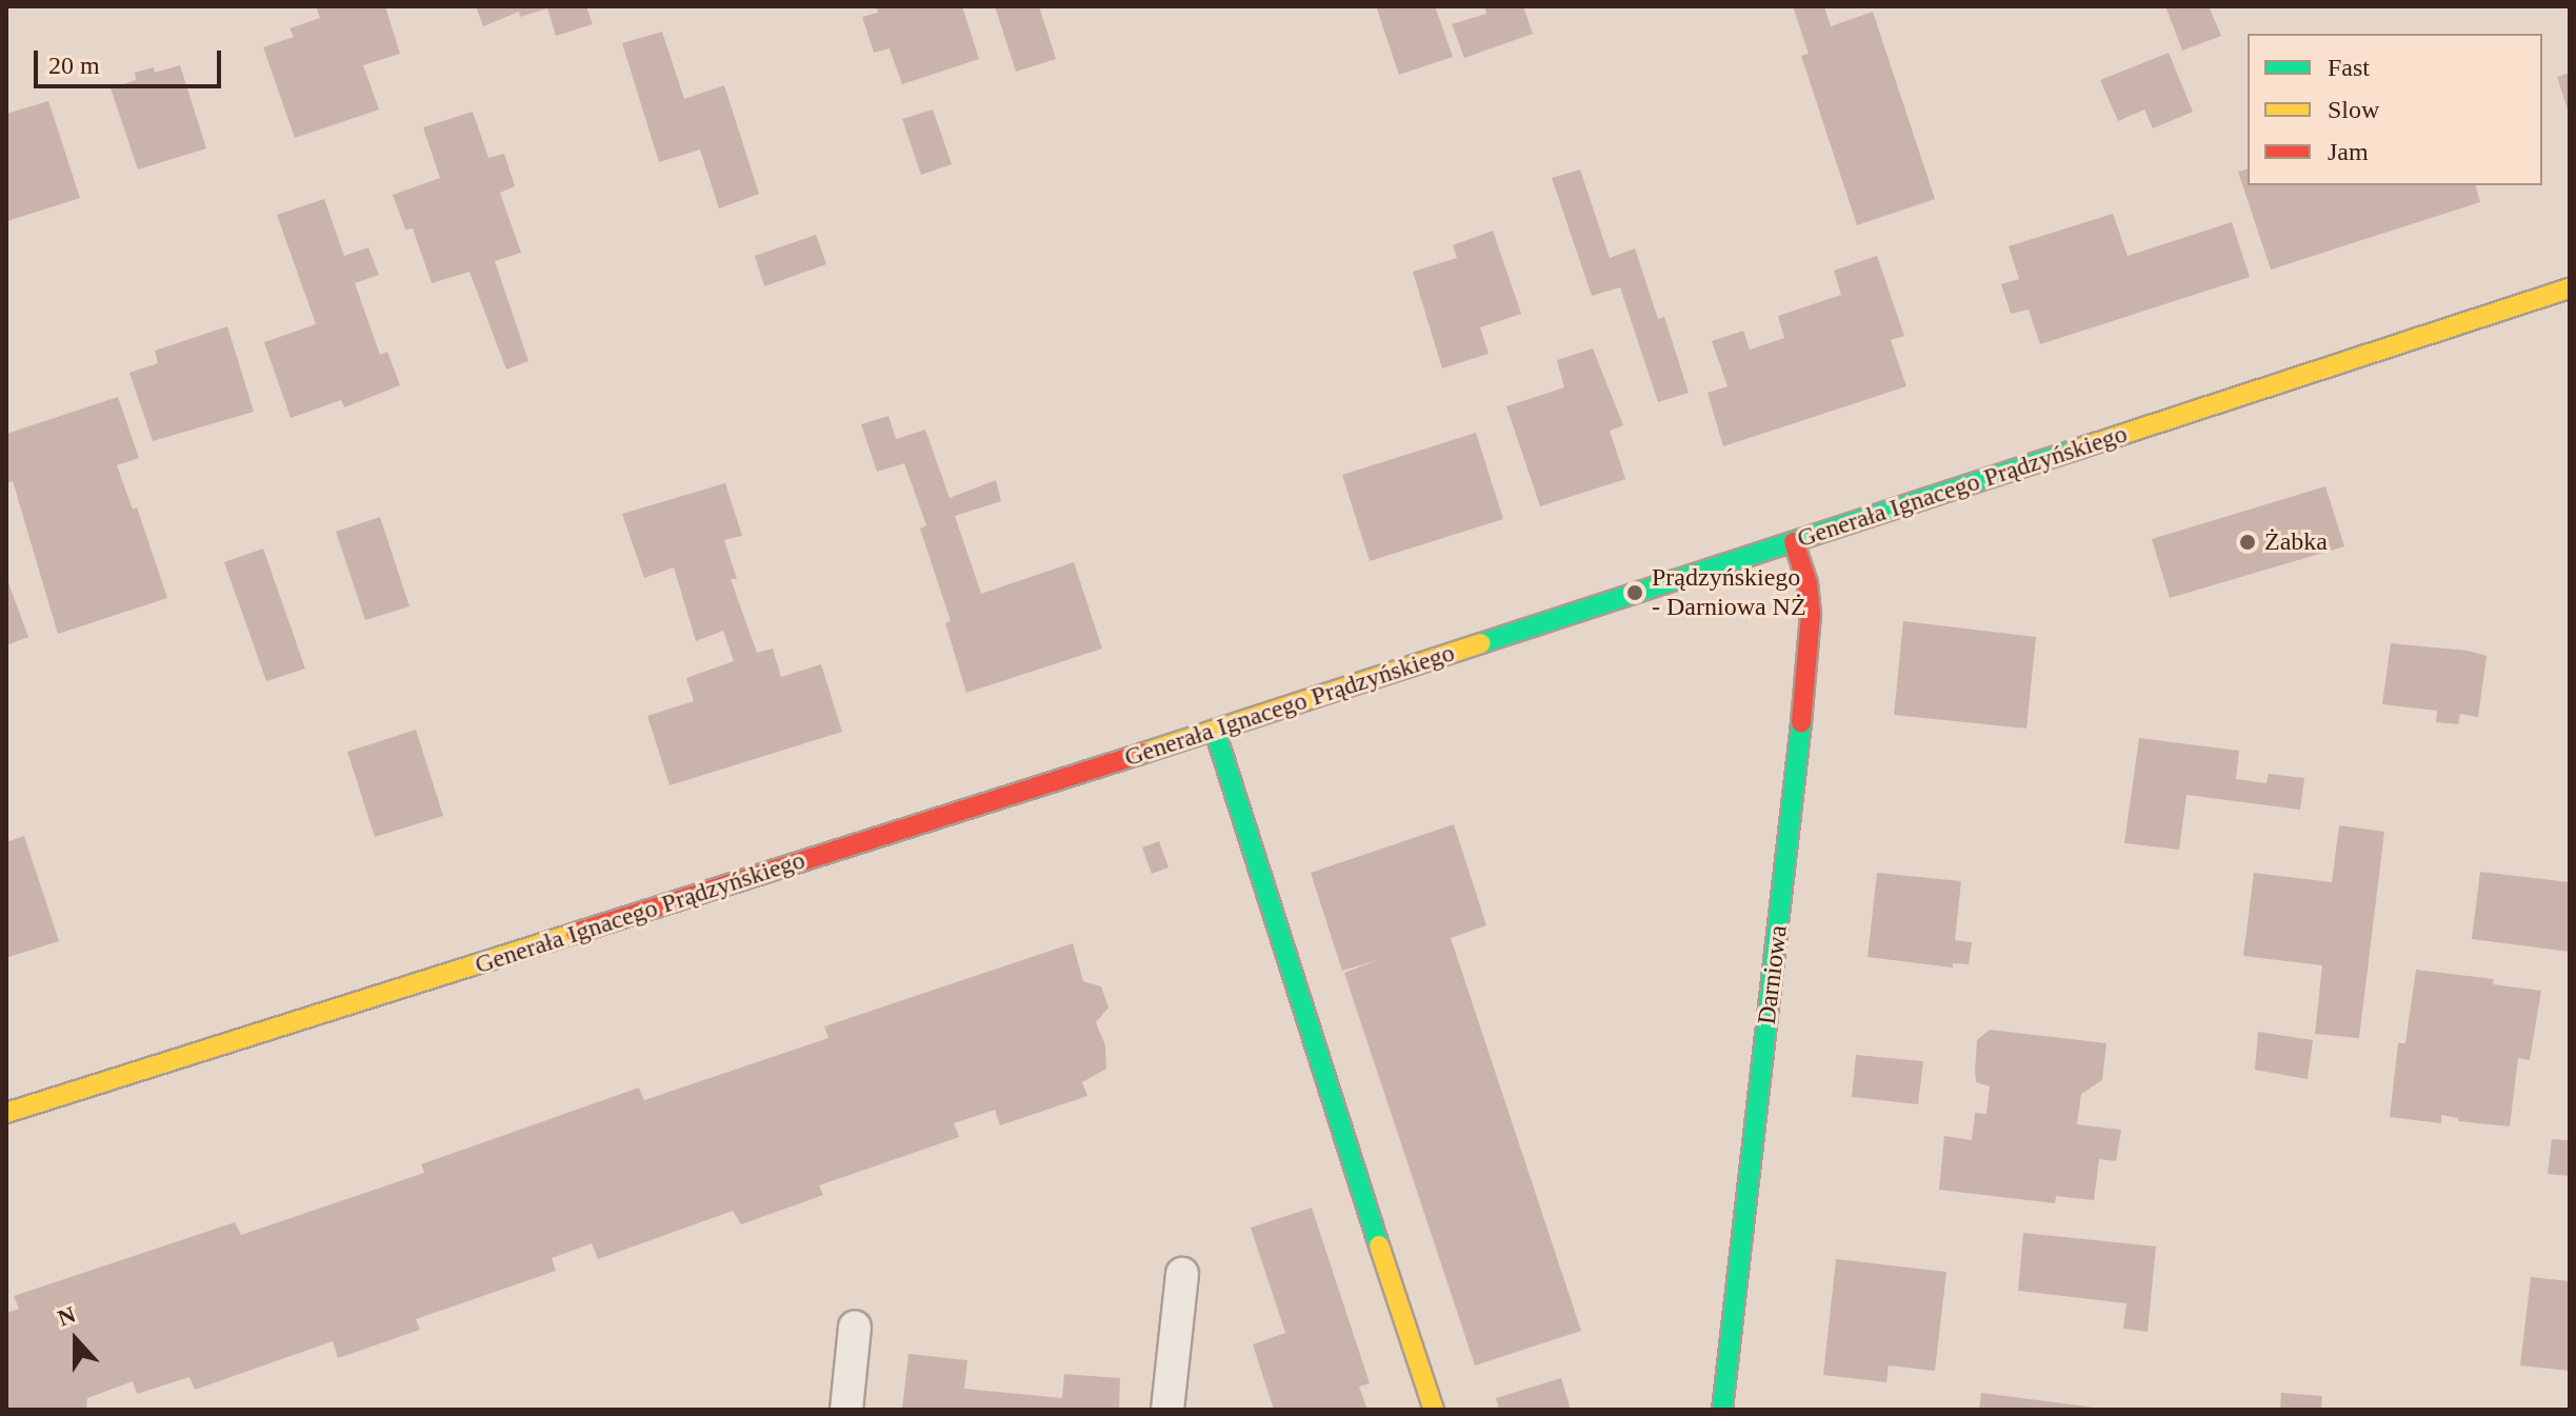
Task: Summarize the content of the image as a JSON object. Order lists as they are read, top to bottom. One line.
{"streets":{"street":["Generała Ignacego Prądzyńskiego","Darniowa"]},"crossings":[["Generała Ignacego Prądzyńskiego","Darniowa"]],"places":["Żabka","Prądzyńskiego - Darniowa NŻ"],"legend":["Fast","Slow","Jam"],"scale_bar":"20 m","north":"top"}
